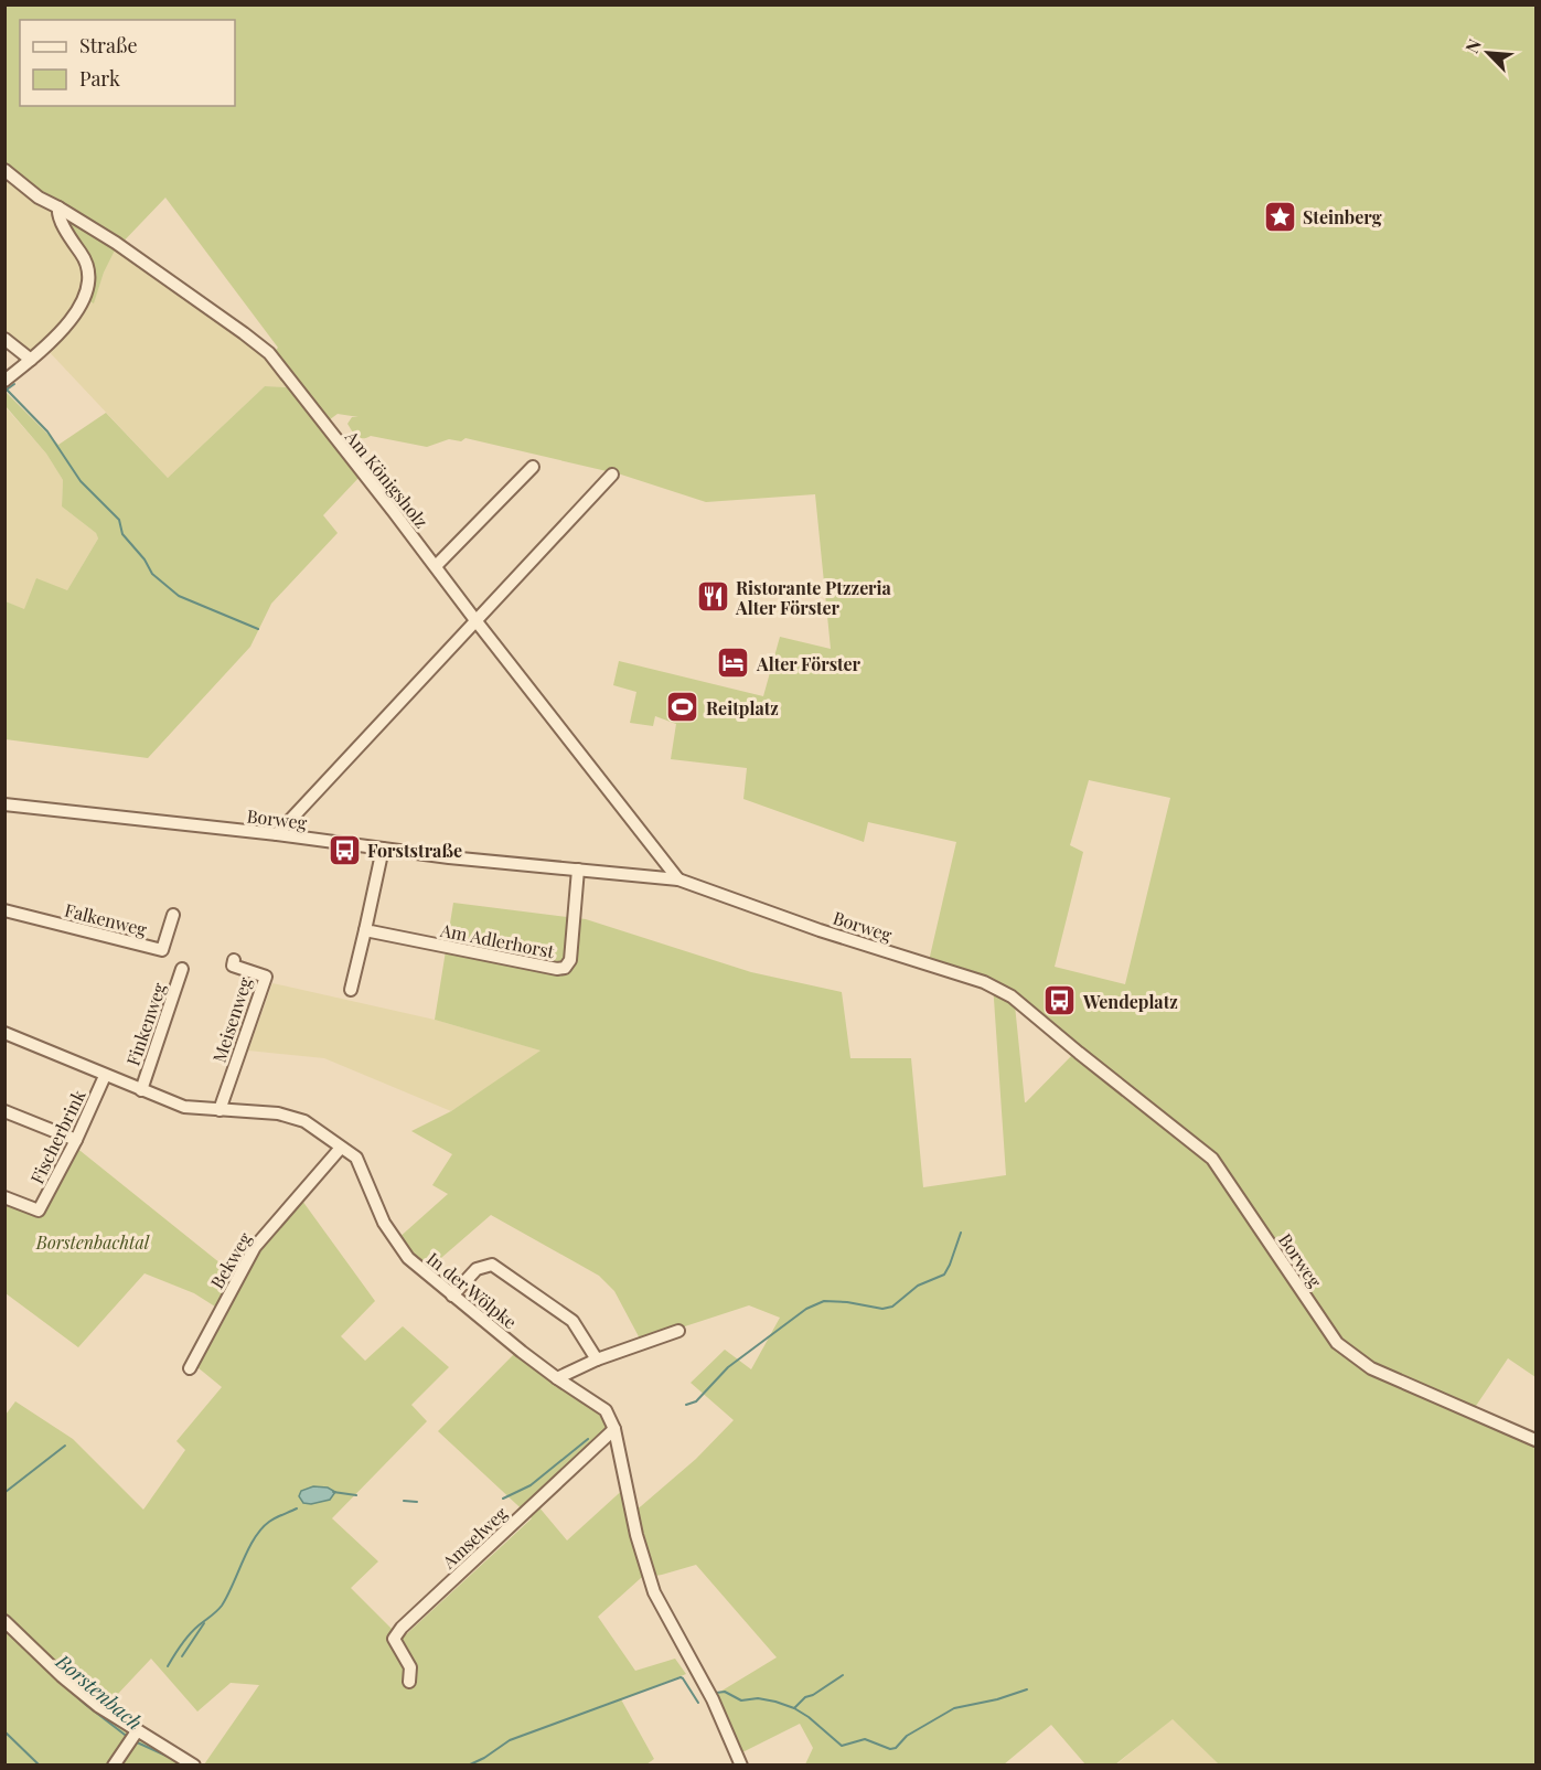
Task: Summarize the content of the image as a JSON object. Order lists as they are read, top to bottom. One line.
{"streets":{"street":["Am Königsholz","Borweg","Falkenweg","Am Adlerhorst","Meisenweg","Finkenweg","Fischerbrink","Bekweg","In der Wölpke","Amselweg"]},"crossings":[["Am Königsholz","Borweg"],["Borweg","Am Adlerhorst"],["Meisenweg","In der Wölpke"],["Finkenweg","In der Wölpke"],["Fischerbrink","In der Wölpke"],["Bekweg","In der Wölpke"],["In der Wölpke","Amselweg"]],"water":["Borstenbach"],"parks":["Borstenbachtal"],"places":{"place":["Steinberg"],"restaurant":["Ristorante Ptzzeria Alter Förster"],"hotel":["Alter Förster"],"sports":["Reitplatz"],"bus stop":["Forststraße","Wendeplatz"]},"legend":["Straße","Park"],"north":"top left"}
